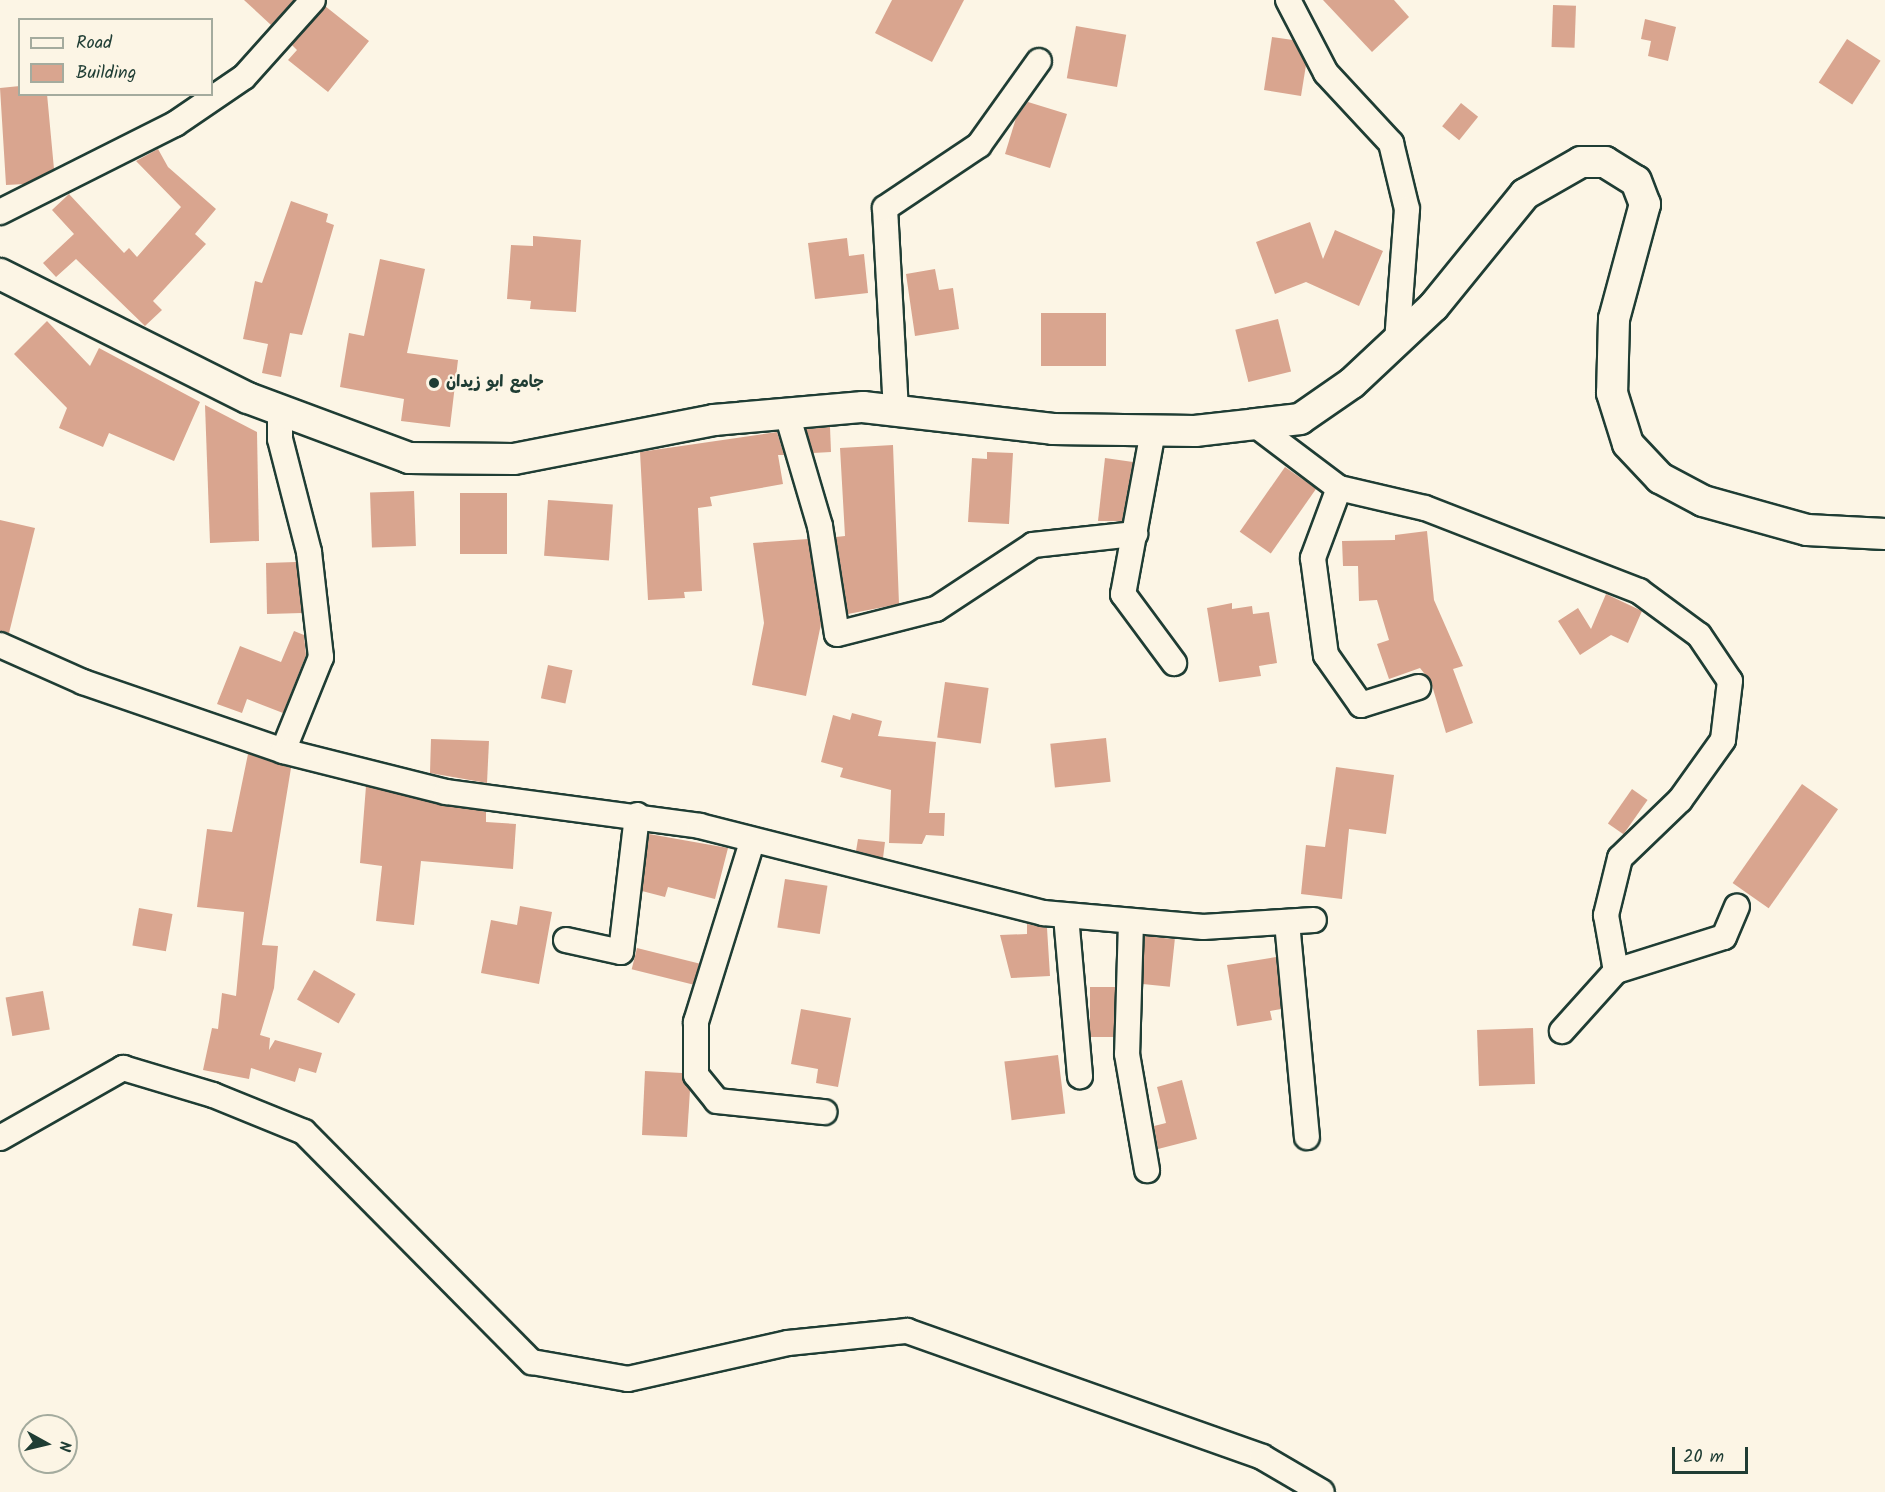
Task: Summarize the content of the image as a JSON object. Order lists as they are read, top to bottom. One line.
{"places":["جامع ابو زيدان"],"legend":["Road","Building"],"scale_bar":"20 m","north":"right"}
